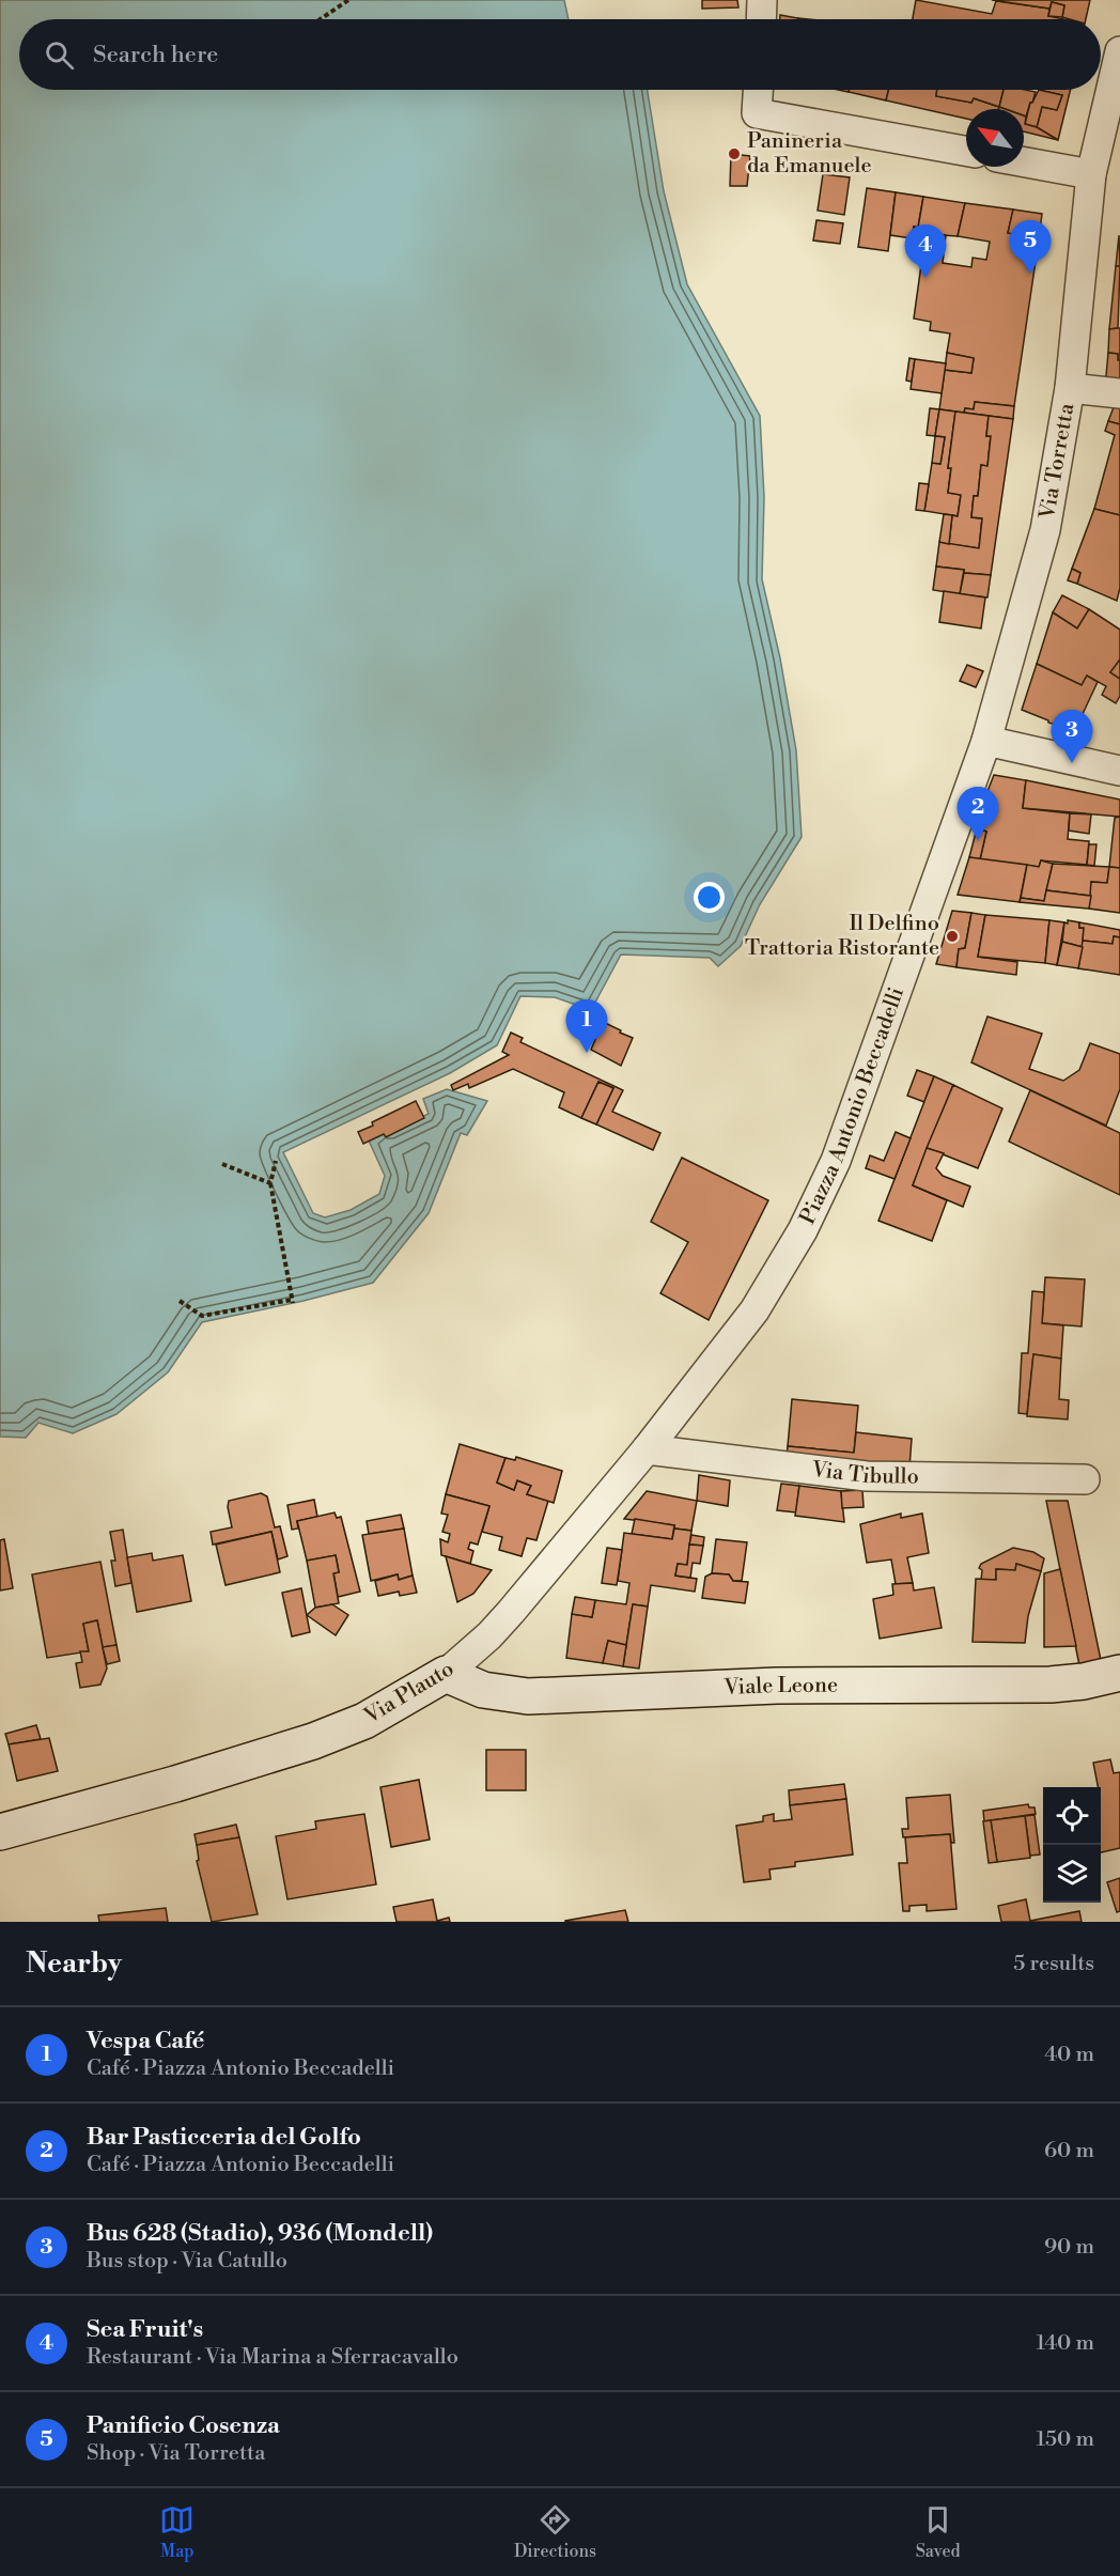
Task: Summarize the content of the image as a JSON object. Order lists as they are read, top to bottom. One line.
{"streets":{"main road":["Viale Leone","Via Plauto"],"street":["Via Torretta","Piazza Antonio Beccadelli","Via Tibullo"]},"crossings":[["Via Torretta","Piazza Antonio Beccadelli"],["Piazza Antonio Beccadelli","Via Plauto"],["Via Tibullo","Via Plauto"],["Viale Leone","Via Plauto"]],"places":["Panineria da Emanuele","Il Delfino Trattoria Ristorante"],"north":"top left","page":{"search":"Search here","pins":["5","4","3","2","1"],"heading":["Nearby","5 results"],"list":[{"mark":"1","name":"Vespa Café","note":"Café · Piazza Antonio Beccadelli","value":"40 m"},{"mark":"2","name":"Bar Pasticceria del Golfo","note":"Café · Piazza Antonio Beccadelli","value":"60 m"},{"mark":"3","name":"Bus 628 (Stadio), 936 (Mondell)","note":"Bus stop · Via Catullo","value":"90 m"},{"mark":"4","name":"Sea Fruit's","note":"Restaurant · Via Marina a Sferracavallo","value":"140 m"},{"mark":"5","name":"Panificio Cosenza","note":"Shop · Via Torretta","value":"150 m"}],"nav":["Map","Directions","Saved"]}}
